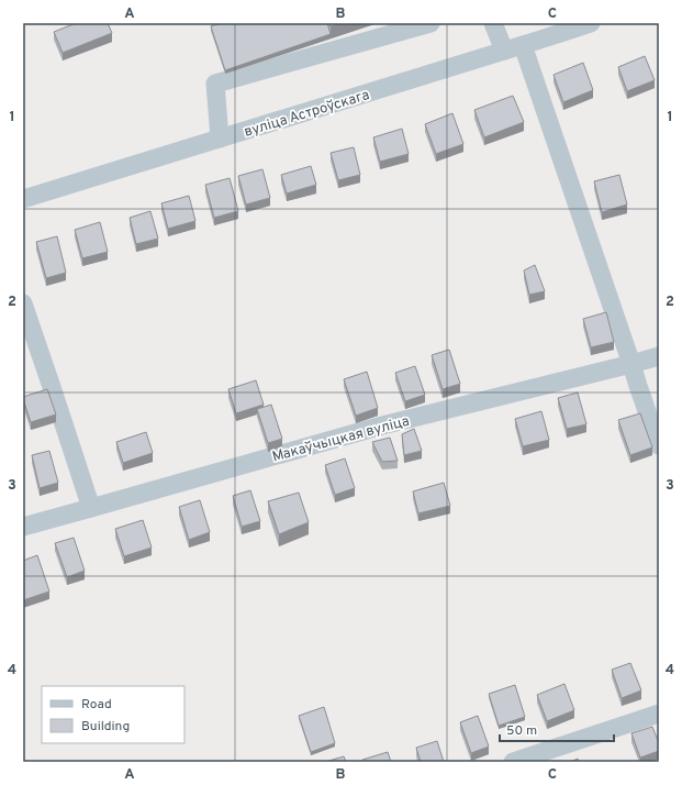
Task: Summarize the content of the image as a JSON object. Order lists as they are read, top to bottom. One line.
{"streets":{"street":["вуліца Астроўскага","Макаўчыцкая вуліца"]},"legend":["Road","Building"],"scale_bar":"50 m","grid":{"columns":["A","B","C"],"rows":["1","2","3","4"]}}
